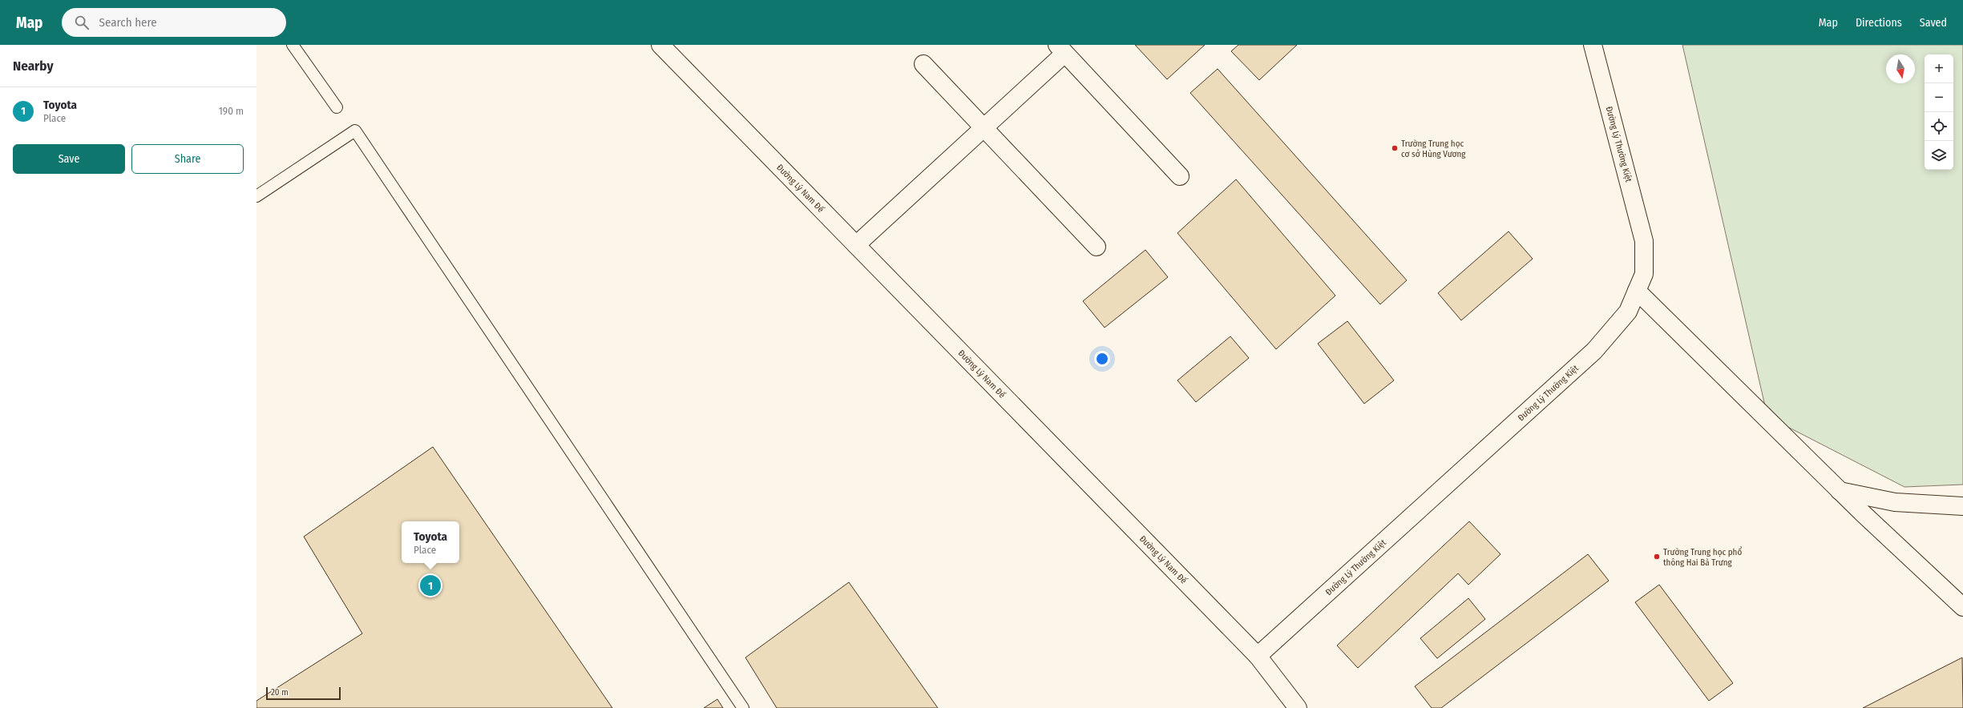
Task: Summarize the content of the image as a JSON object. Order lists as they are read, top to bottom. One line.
{"streets":{"street":["Đường Lý Thường Kiệt","Đường Lý Nam Đế"]},"crossings":[["Đường Lý Thường Kiệt","Đường Lý Nam Đế"]],"places":["Trường Trung học cơ sở Hùng Vương","Trường Trung học phổ thông Hai Bà Trưng"],"scale_bar":"20 m","north":"bottom","page":{"header":"Map","search":"Search here","nav":["Map","Directions","Saved"],"heading":"Nearby","map_buttons":["+","−"],"list":[{"mark":"1","name":"Toyota","note":"Place","value":"190 m"}],"buttons":["Save","Share"],"popup":["Toyota","Place"],"pins":"1","scale":"20 m"}}
